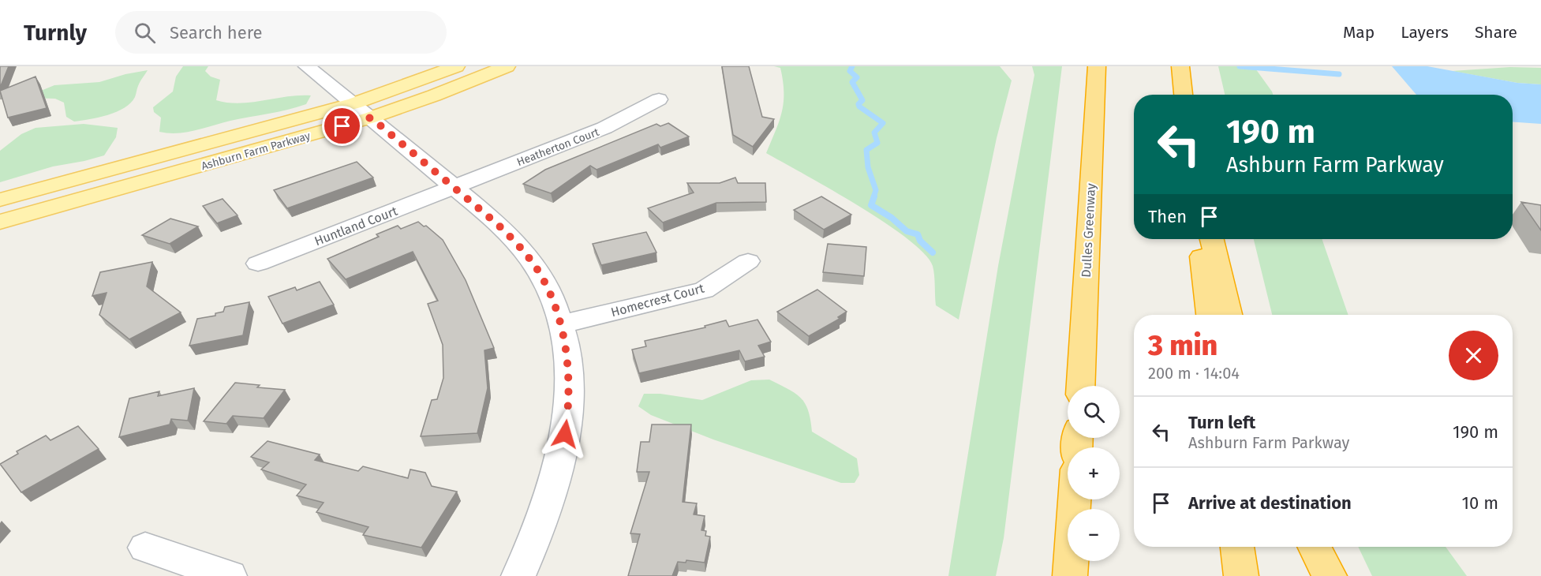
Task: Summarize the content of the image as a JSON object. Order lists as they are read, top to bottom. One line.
{"streets":{"highway":["Dulles Greenway"],"main road":["Ashburn Farm Parkway"],"street":["Heatherton Court","Huntland Court","Homecrest Court"]},"crossings":[["Heatherton Court","Huntland Court"]],"page":{"header":"Turnly","search":"Search here","nav":["Map","Layers","Share"],"turn":["190 m","Ashburn Farm Parkway"],"then":"Then","heading":["3 min","200 m · 14:04"],"map_buttons":["+","−"],"list":[{"name":"Turn left","note":"Ashburn Farm Parkway","value":"190 m"},{"name":"Arrive at destination","value":"10 m"}]}}
